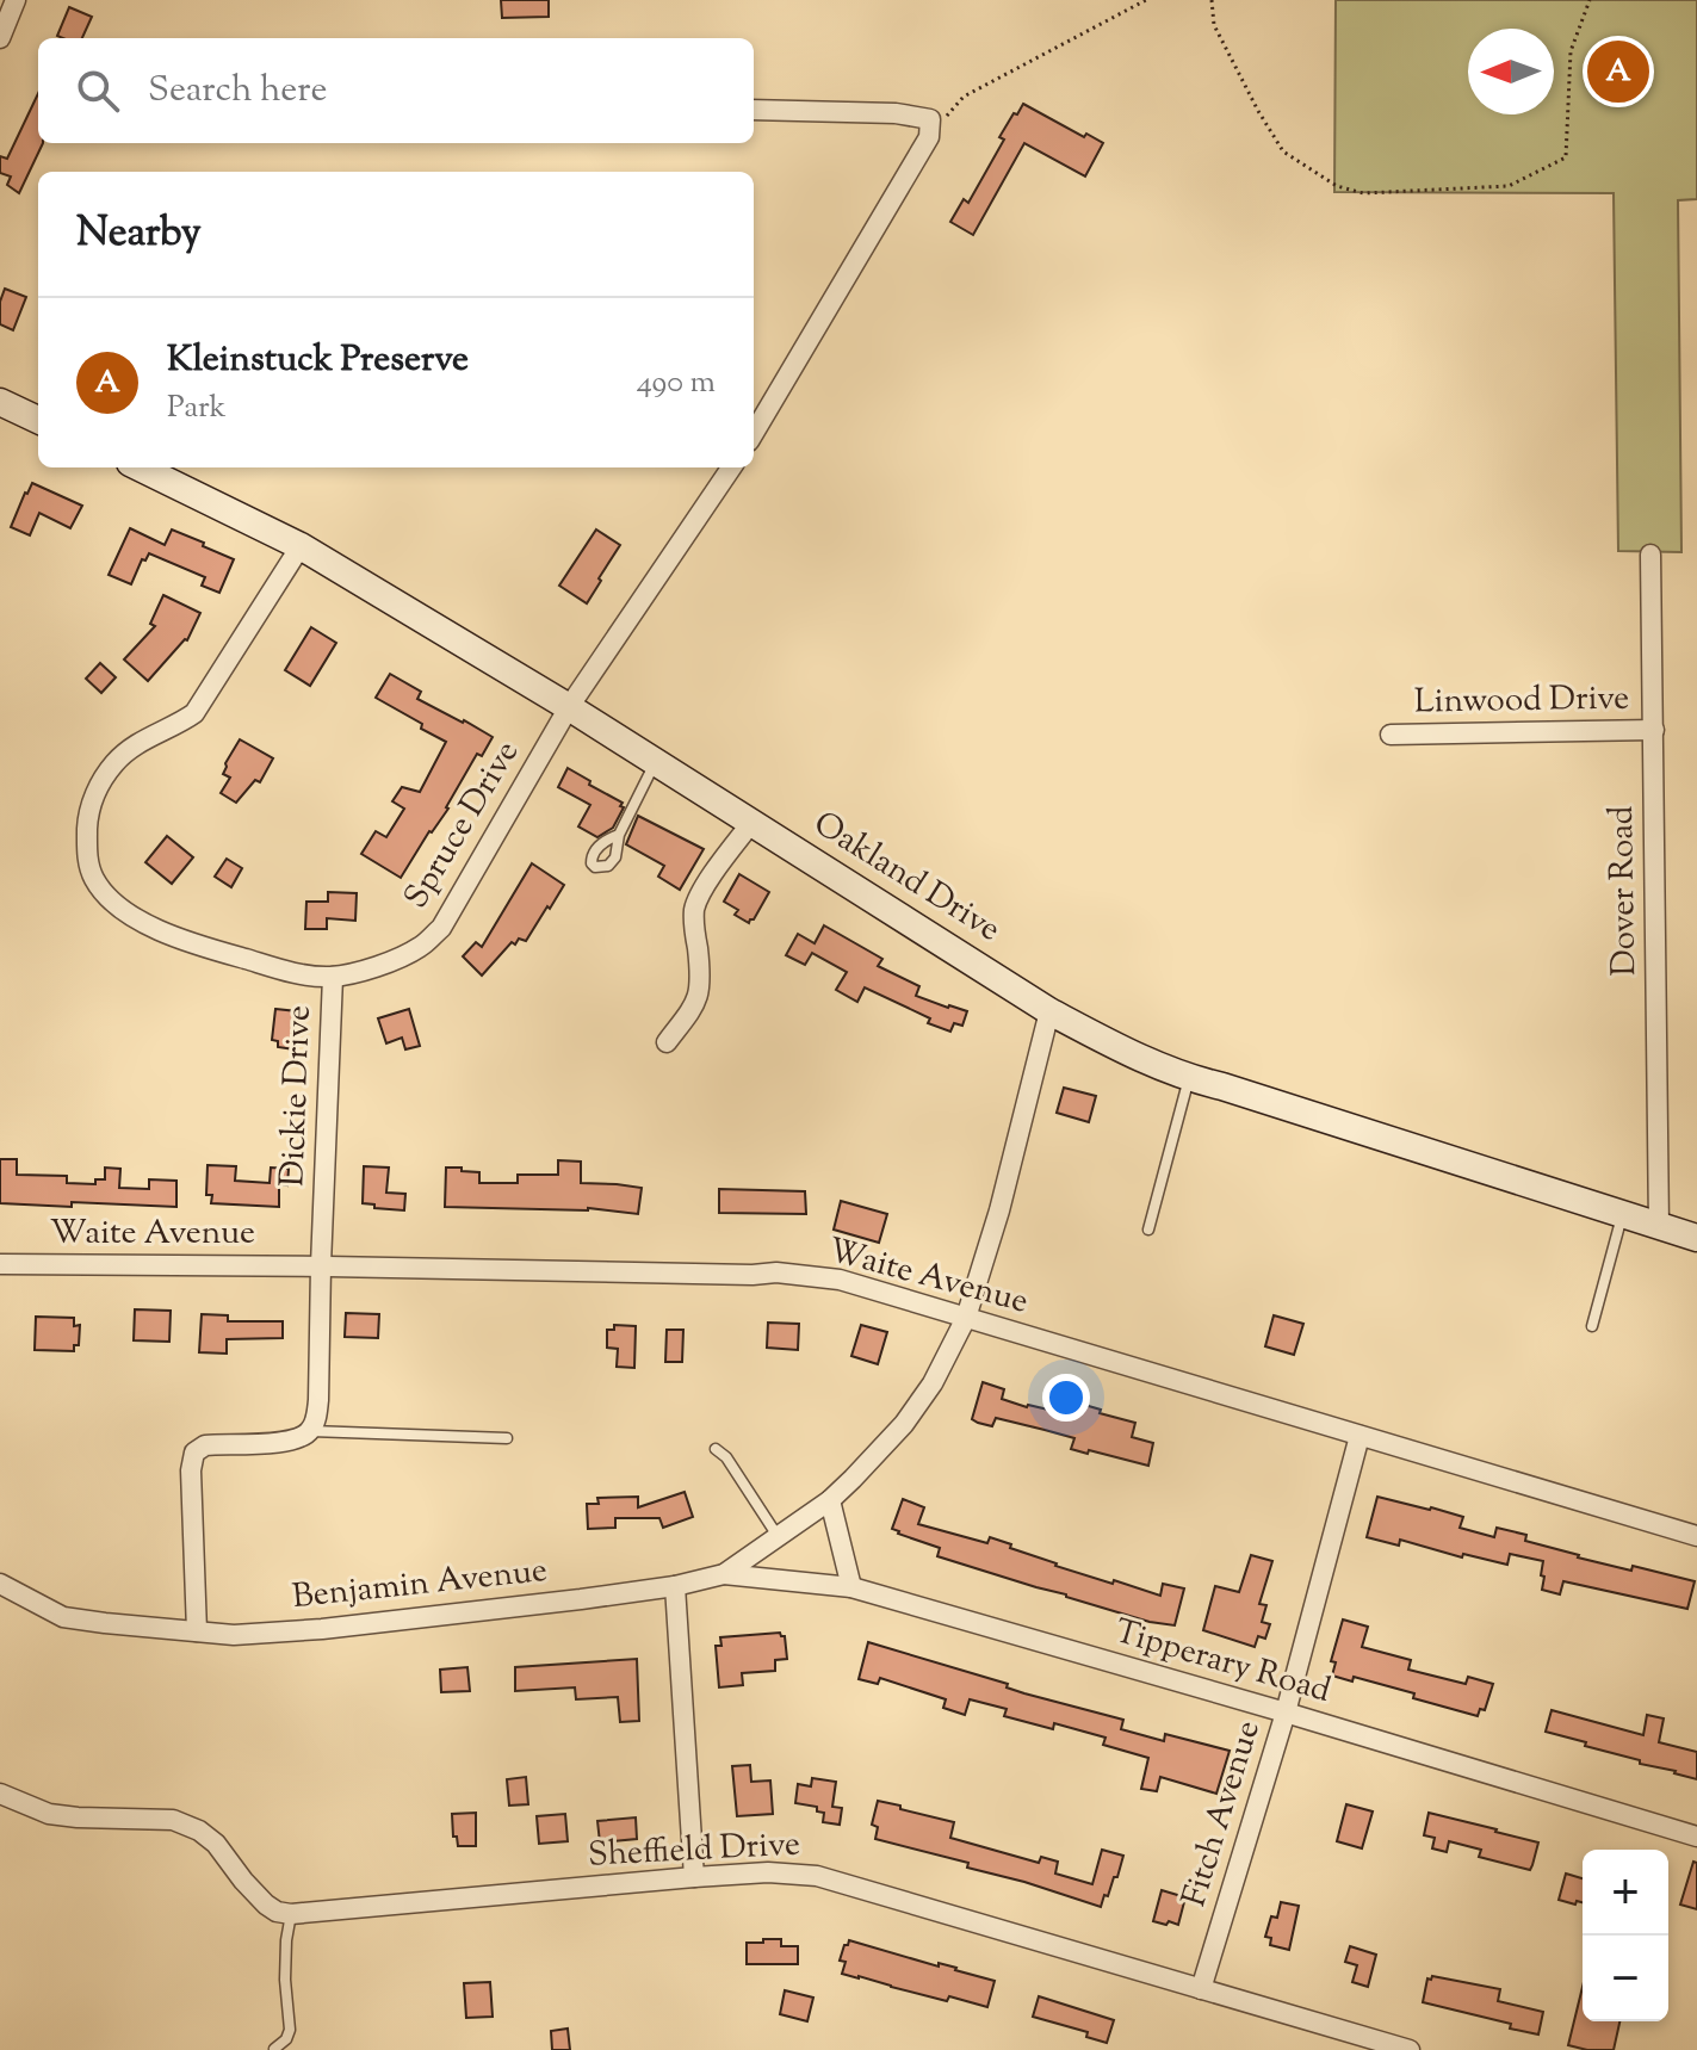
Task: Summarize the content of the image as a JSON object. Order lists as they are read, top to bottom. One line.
{"streets":{"main road":["Oakland Drive"],"street":["Linwood Drive","Spruce Drive","Dover Road","Dickie Drive","Waite Avenue","Benjamin Avenue","Tipperary Road","Fitch Avenue","Sheffield Drive"]},"crossings":[["Linwood Drive","Dover Road"],["Spruce Drive","Oakland Drive"],["Spruce Drive","Dickie Drive"],["Oakland Drive","Dover Road"],["Oakland Drive","Benjamin Avenue"],["Dickie Drive","Waite Avenue"],["Waite Avenue","Benjamin Avenue"],["Waite Avenue","Fitch Avenue"],["Benjamin Avenue","Tipperary Road"],["Tipperary Road","Fitch Avenue"],["Fitch Avenue","Sheffield Drive"]],"north":"left","page":{"pins":"A","search":"Search here","heading":"Nearby","list":[{"mark":"A","name":"Kleinstuck Preserve","note":"Park","value":"490 m"}],"map_buttons":["+","−"]}}
